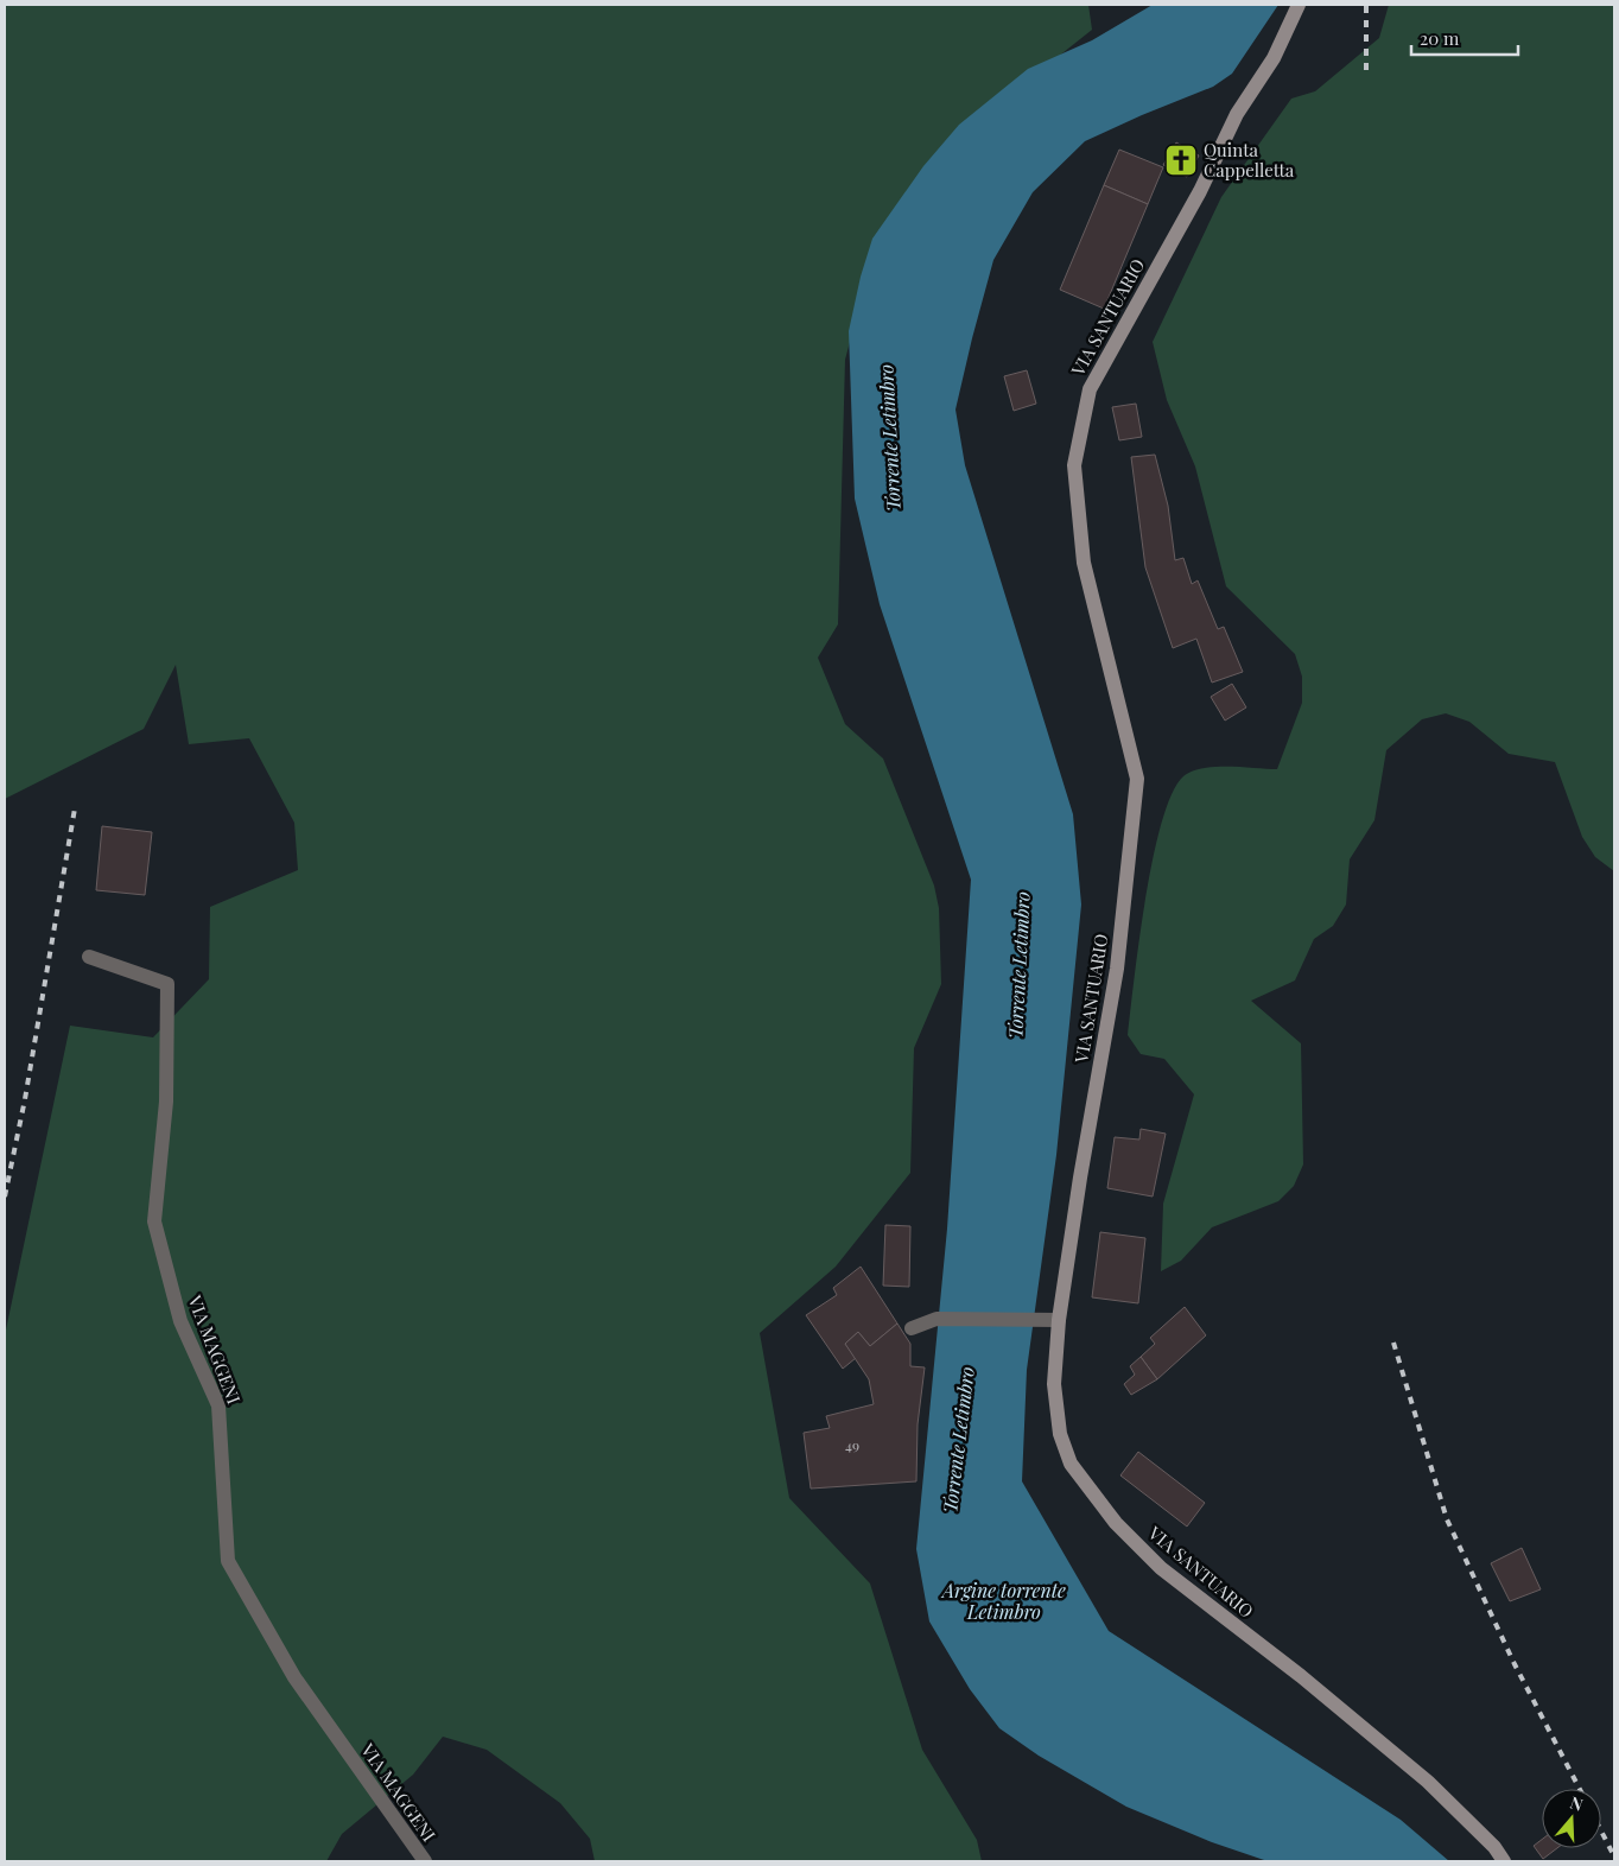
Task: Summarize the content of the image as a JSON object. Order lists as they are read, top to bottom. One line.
{"streets":{"main road":["VIA SANTUARIO"],"street":["VIA MAGGENI"]},"water":["Torrente Letimbro","Argine torrente Letimbro"],"places":{"church":["Quinta Cappelletta"]},"house_numbers":["49"],"scale_bar":"20 m","north":"top"}
